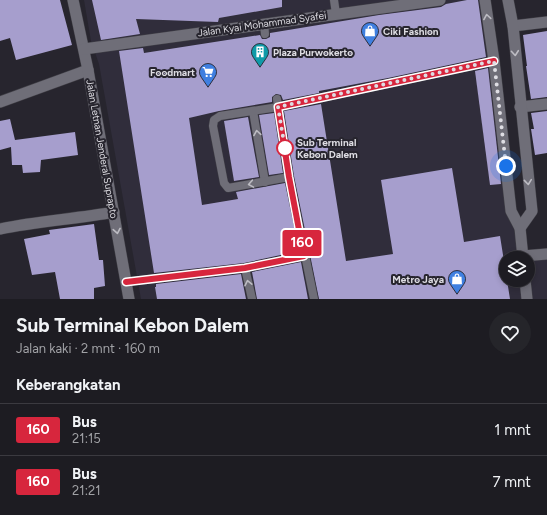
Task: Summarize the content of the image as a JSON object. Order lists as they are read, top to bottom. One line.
{"streets":{"street":["Jalan Kyai Mohammad Syafei","Jalan Letnan Jenderal Suprapto"]},"crossings":[["Jalan Kyai Mohammad Syafei","Jalan Letnan Jenderal Suprapto"]],"places":{"shop":["Ciki Fashion","Metro Jaya"],"building":["Plaza Purwokerto"],"supermarket":["Foodmart"],"other":["Sub Terminal Kebon Dalem"]},"lines":["bus line 160"],"page":{"on_map":"160","heading":[["Sub Terminal Kebon Dalem","Jalan kaki · 2 mnt · 160 m"],"Keberangkatan"],"list":[{"mark":"160","name":"Bus","note":"21:15","value":"1 mnt"},{"mark":"160","name":"Bus","note":"21:21","value":"7 mnt"}]}}
